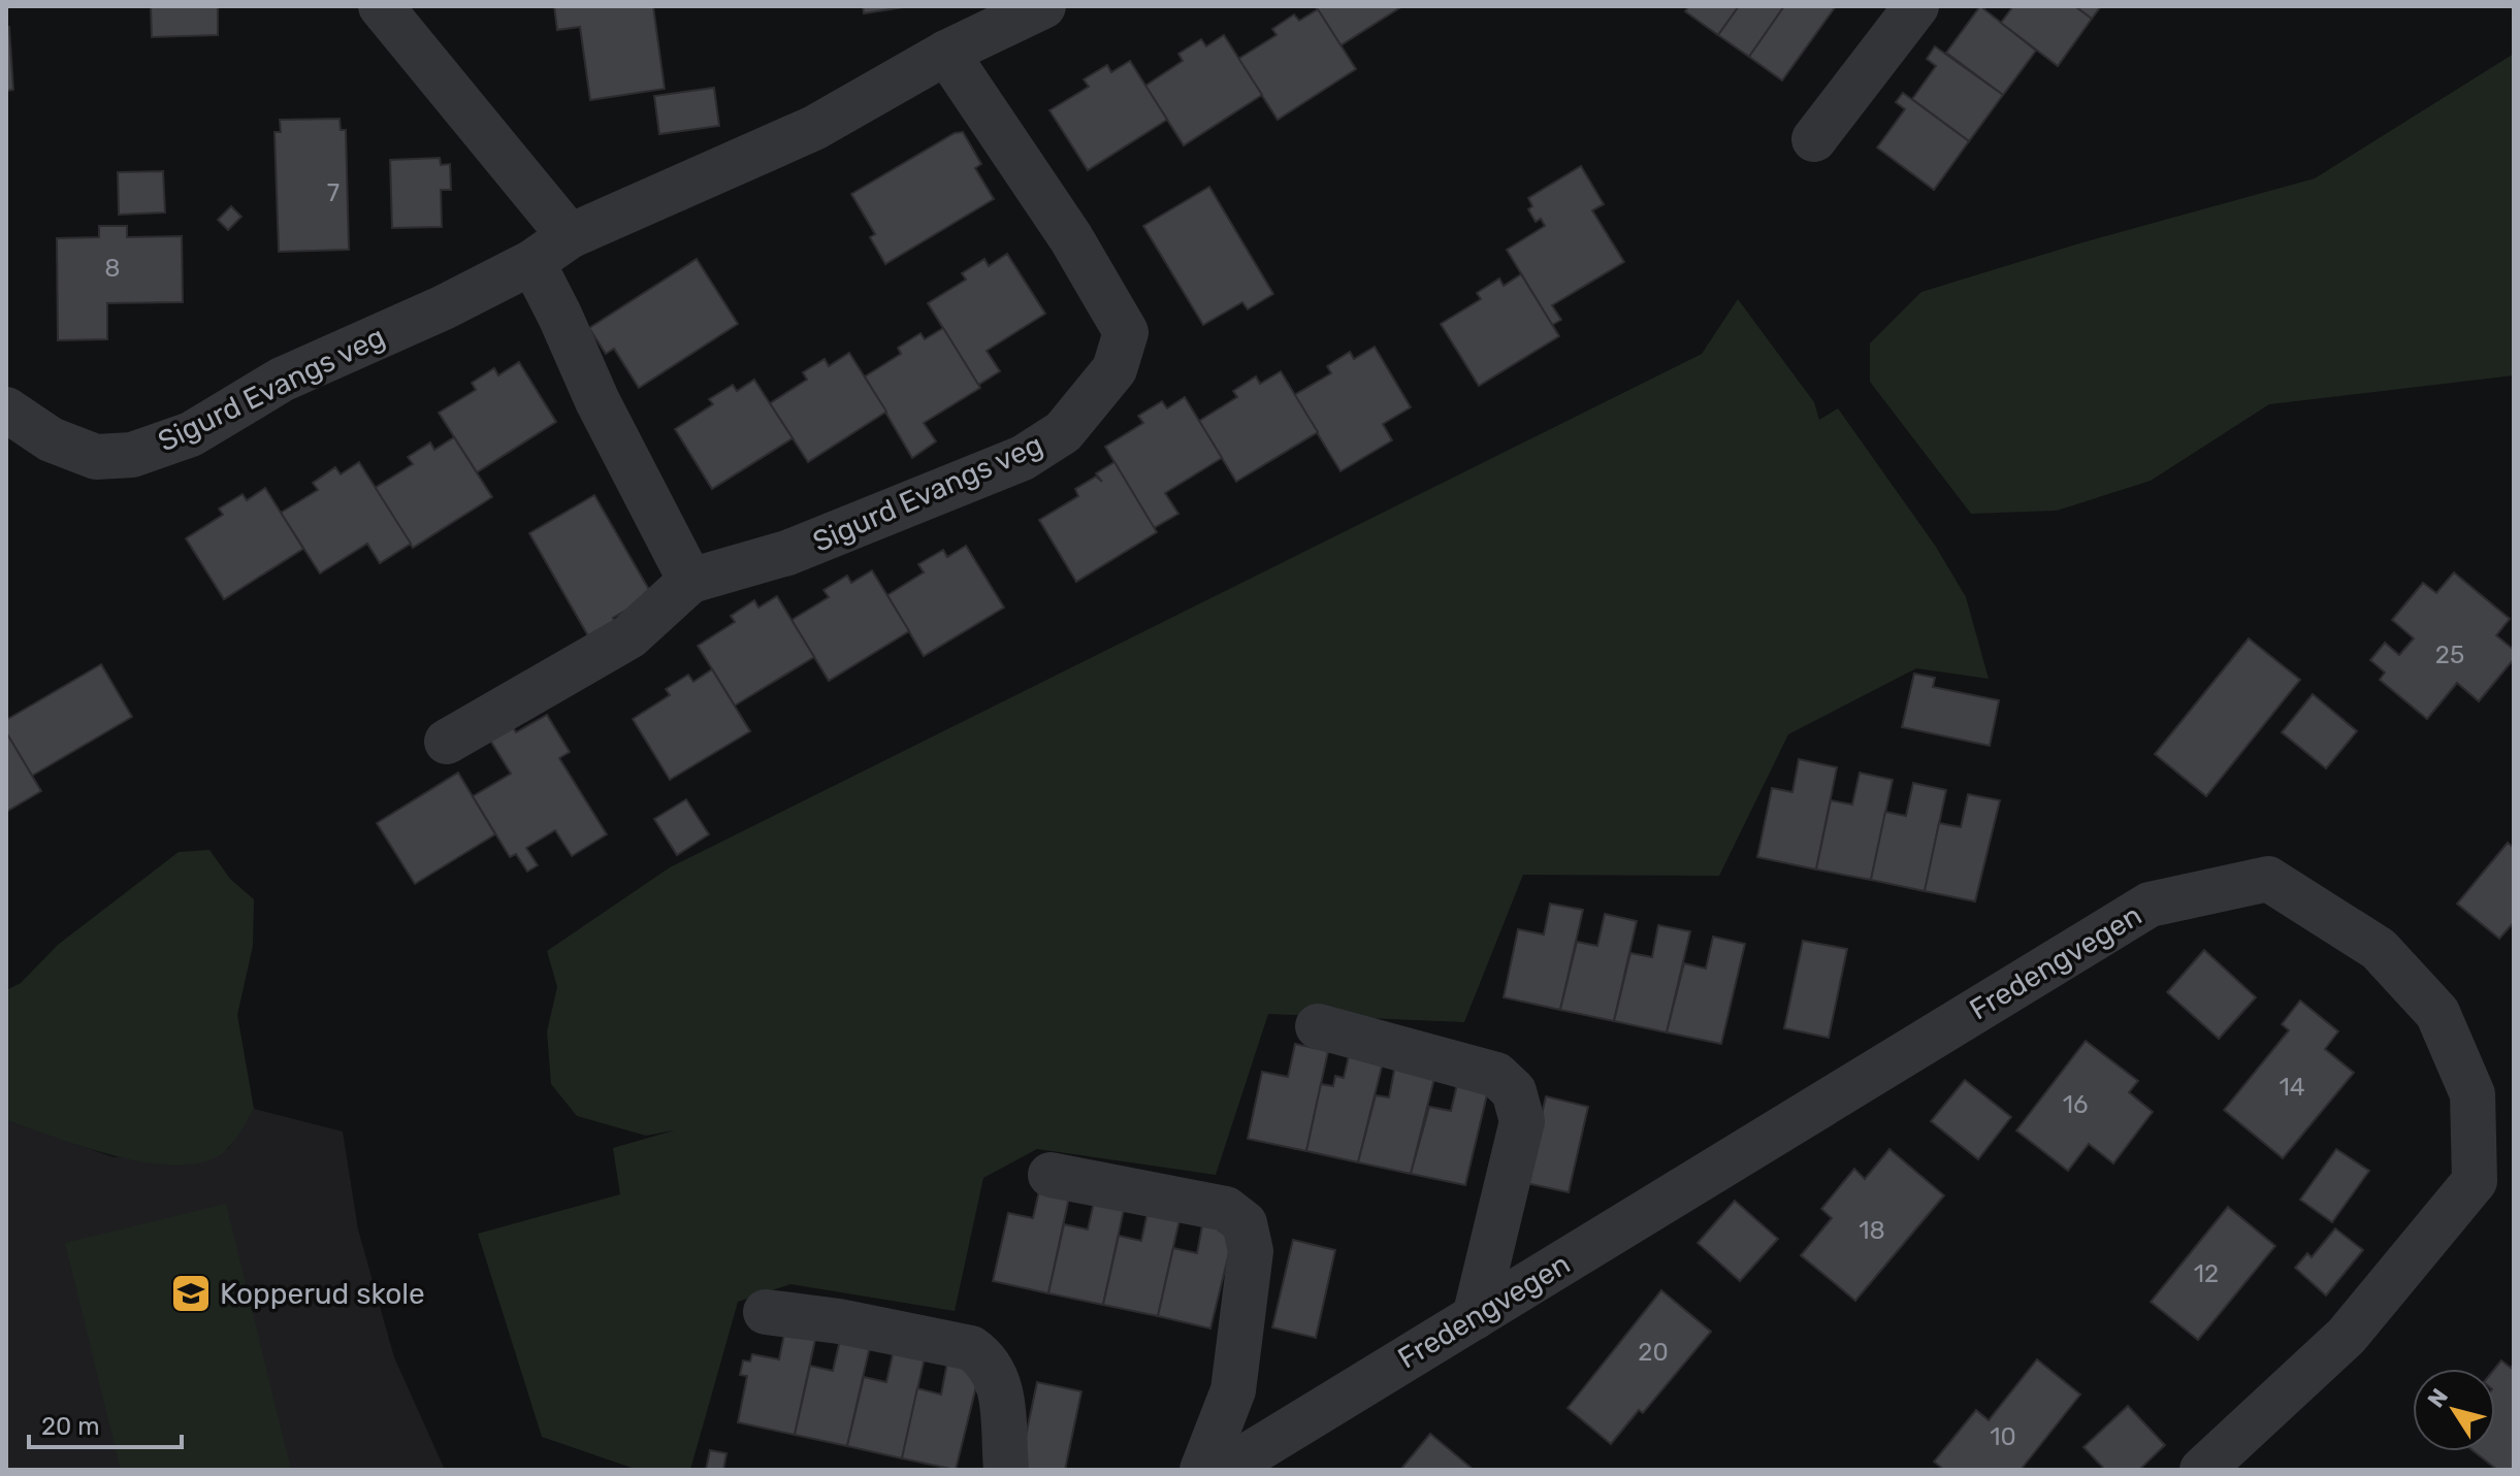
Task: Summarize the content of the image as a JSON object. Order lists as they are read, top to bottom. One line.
{"streets":{"street":["Sigurd Evangs veg","Fredengvegen"]},"places":{"school or university":["Kopperud skole"]},"house_numbers":["7","8","25","14","16","18","12","20","10"],"scale_bar":"20 m","north":"top left"}
